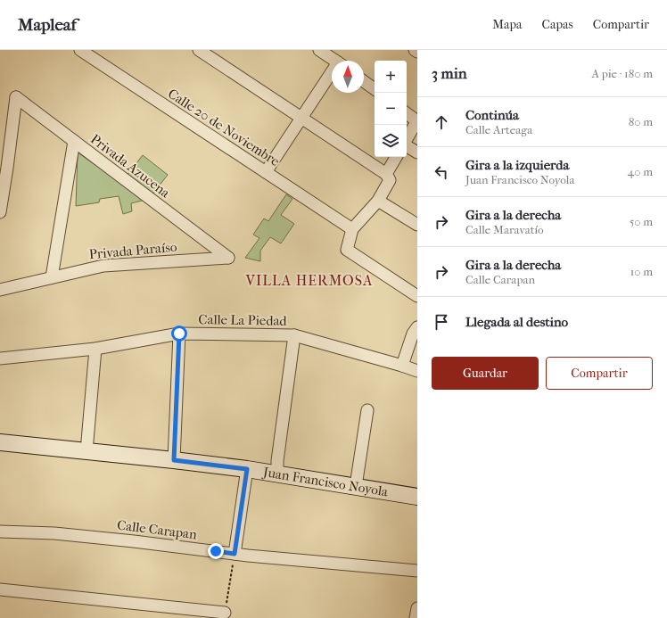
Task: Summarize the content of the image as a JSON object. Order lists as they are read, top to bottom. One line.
{"streets":{"street":["Calle 20 de Noviembre","Privada Azucena","Privada Paraíso","Calle La Piedad","Juan Francisco Noyola","Calle Carapan"]},"crossings":[["Privada Azucena","Privada Paraíso"]],"districts":["VILLA HERMOSA"],"north":"top","page":{"header":"Mapleaf","nav":["Mapa","Capas","Compartir"],"heading":["3 min","A pie · 180 m"],"map_buttons":["+","−"],"list":[["Continúa","Calle Arteaga","80 m"],["Gira a la izquierda","Juan Francisco Noyola","40 m"],["Gira a la derecha","Calle Maravatío","50 m"],["Gira a la derecha","Calle Carapan","10 m"],"Llegada al destino"],"buttons":["Guardar","Compartir"]}}
